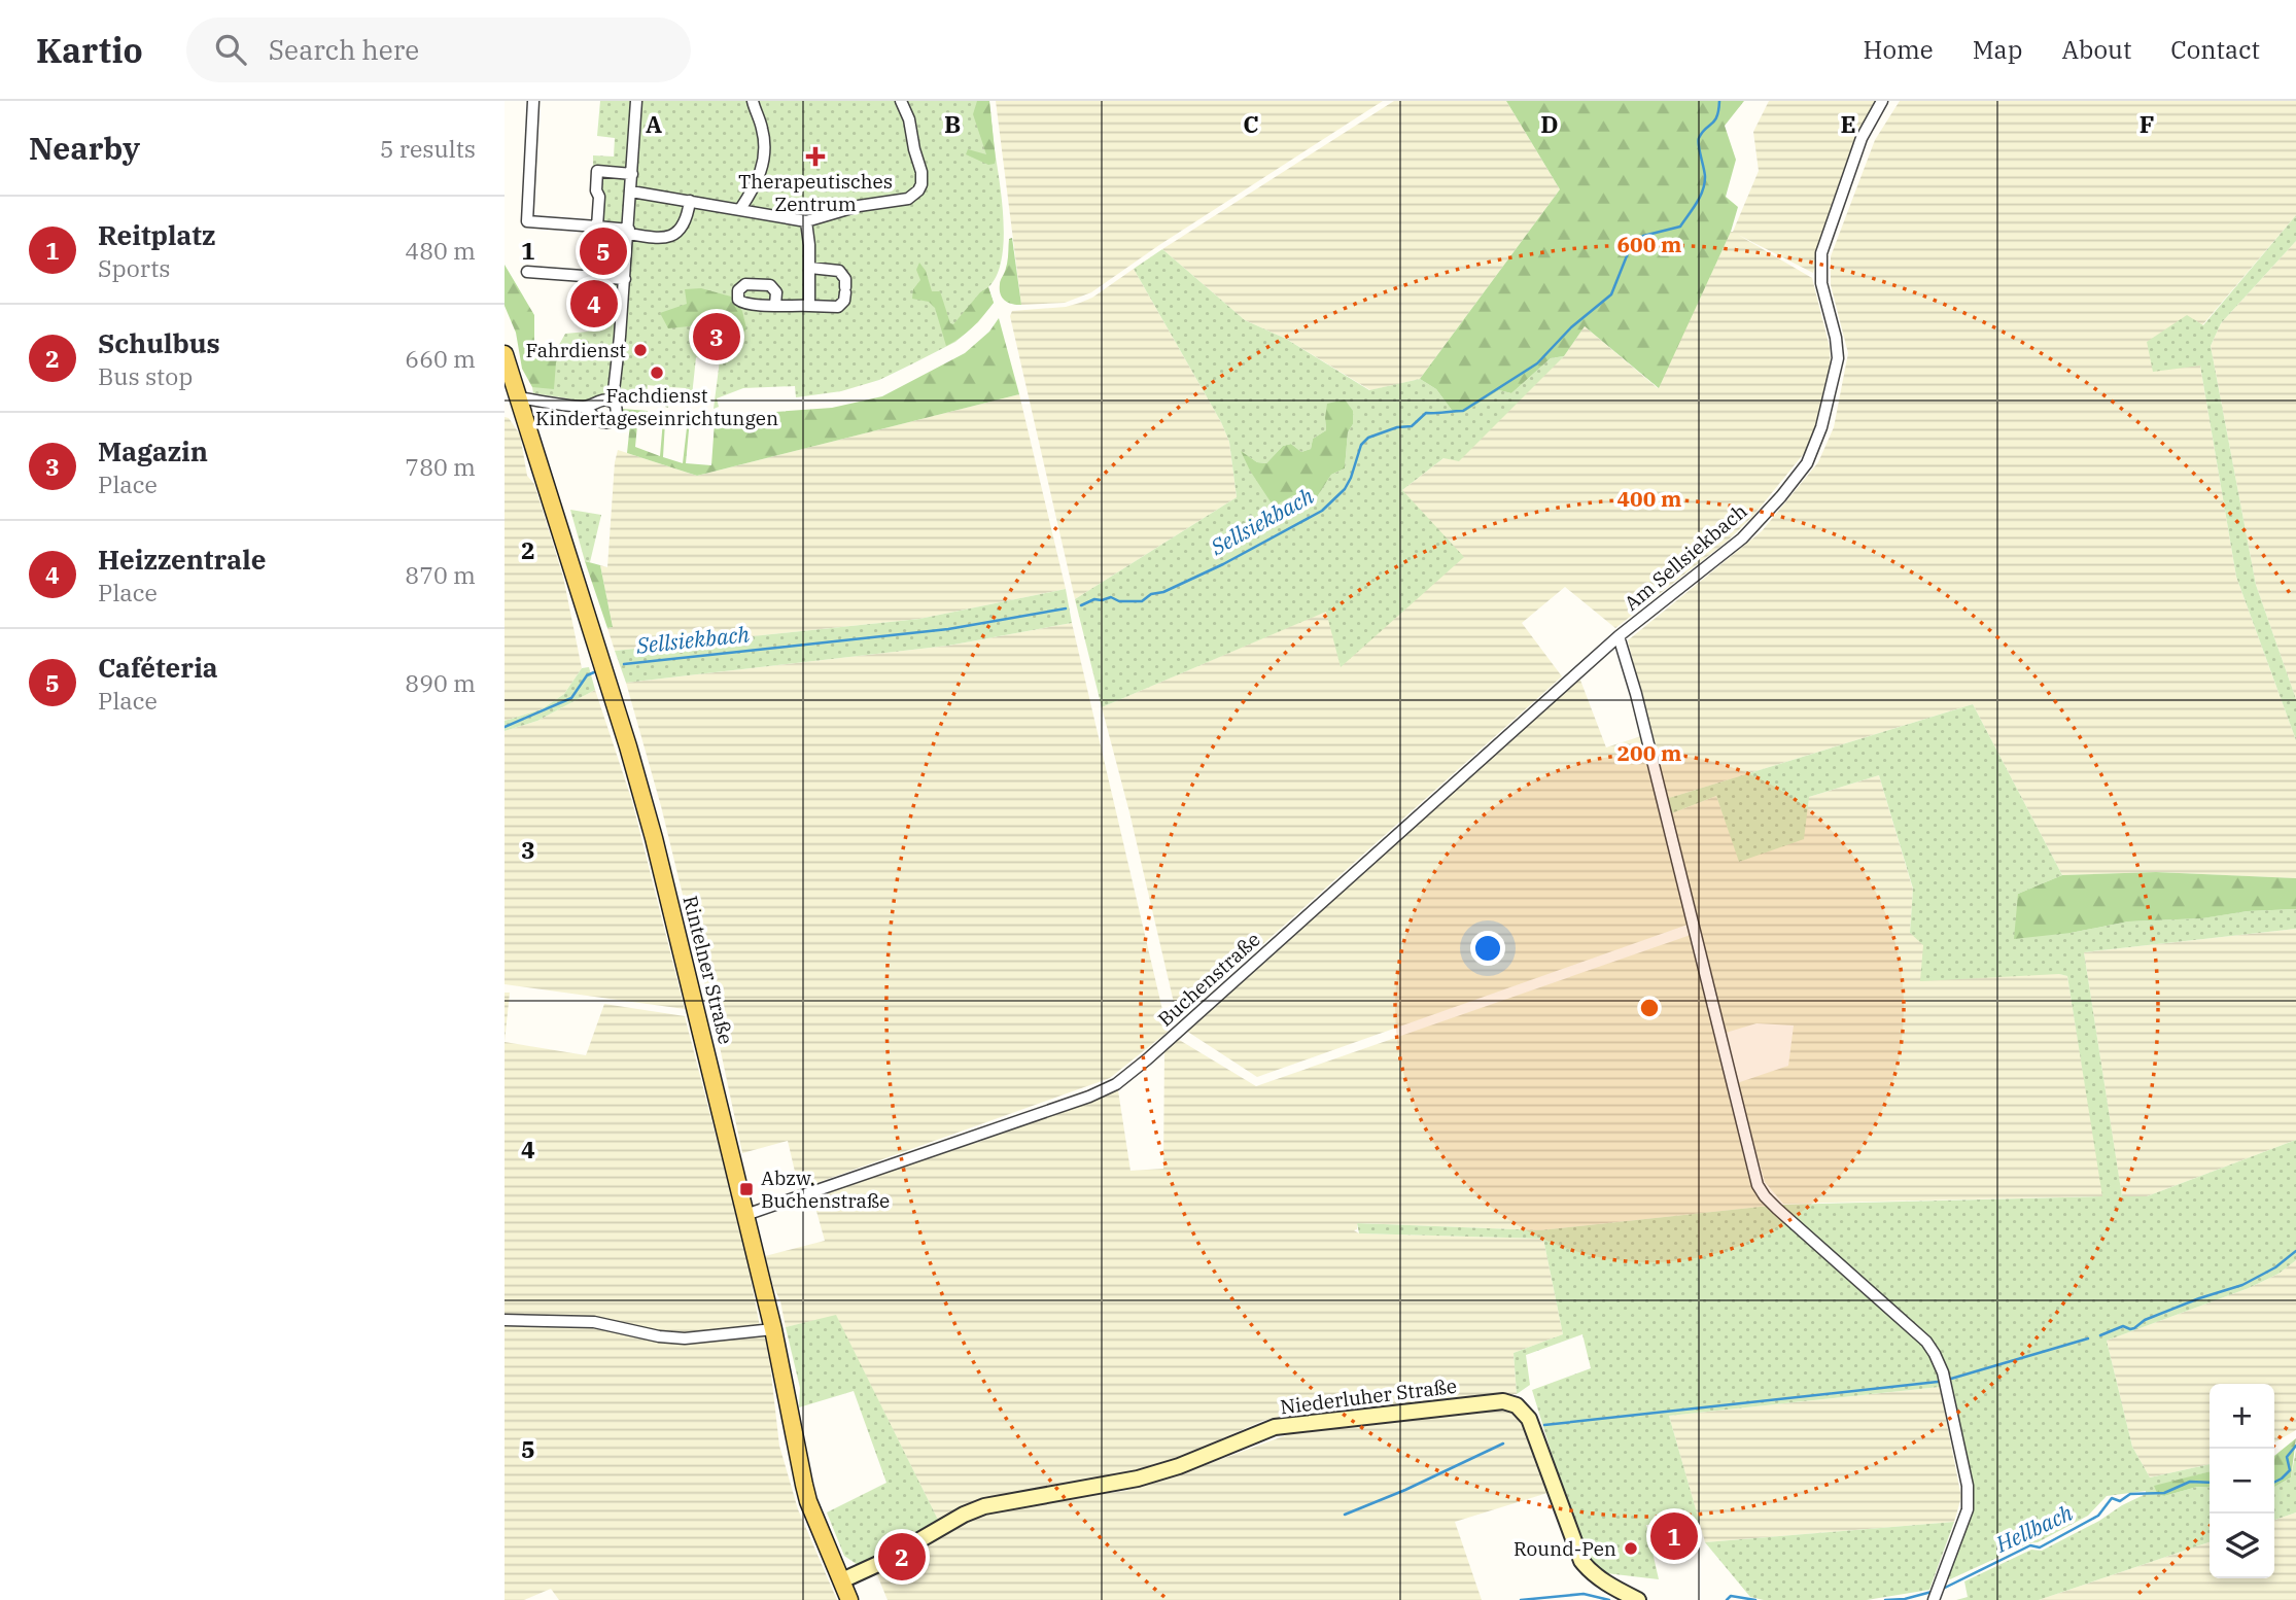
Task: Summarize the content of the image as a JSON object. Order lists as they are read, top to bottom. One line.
{"streets":{"main road":["Rintelner Straße"],"street":["Am Sellsiekbach","Buchenstraße","Niederluher Straße"]},"crossings":[["Am Sellsiekbach","Buchenstraße"],["Rintelner Straße","Buchenstraße"],["Rintelner Straße","Niederluher Straße"]],"water":["Sellsiekbach","Hellbach"],"places":{"health":["Therapeutisches Zentrum"],"other":["Fahrdienst","Fachdienst Kindertageseinrichtungen","Round-Pen"],"transit":["Abzw. Buchenstraße"]},"page":{"header":"Kartio","search":"Search here","nav":["Home","Map","About","Contact"],"heading":["Nearby","5 results"],"list":[{"mark":"1","name":"Reitplatz","note":"Sports","value":"480 m"},{"mark":"2","name":"Schulbus","note":"Bus stop","value":"660 m"},{"mark":"3","name":"Magazin","note":"Place","value":"780 m"},{"mark":"4","name":"Heizzentrale","note":"Place","value":"870 m"},{"mark":"5","name":"Caféteria","note":"Place","value":"890 m"}],"pins":["5","4","3","1","2"],"map_buttons":["+","−"]},"grid":{"columns":["A","B","C","D","E","F"],"rows":["1","2","3","4","5"]},"rings":["600 m","400 m","200 m"]}
